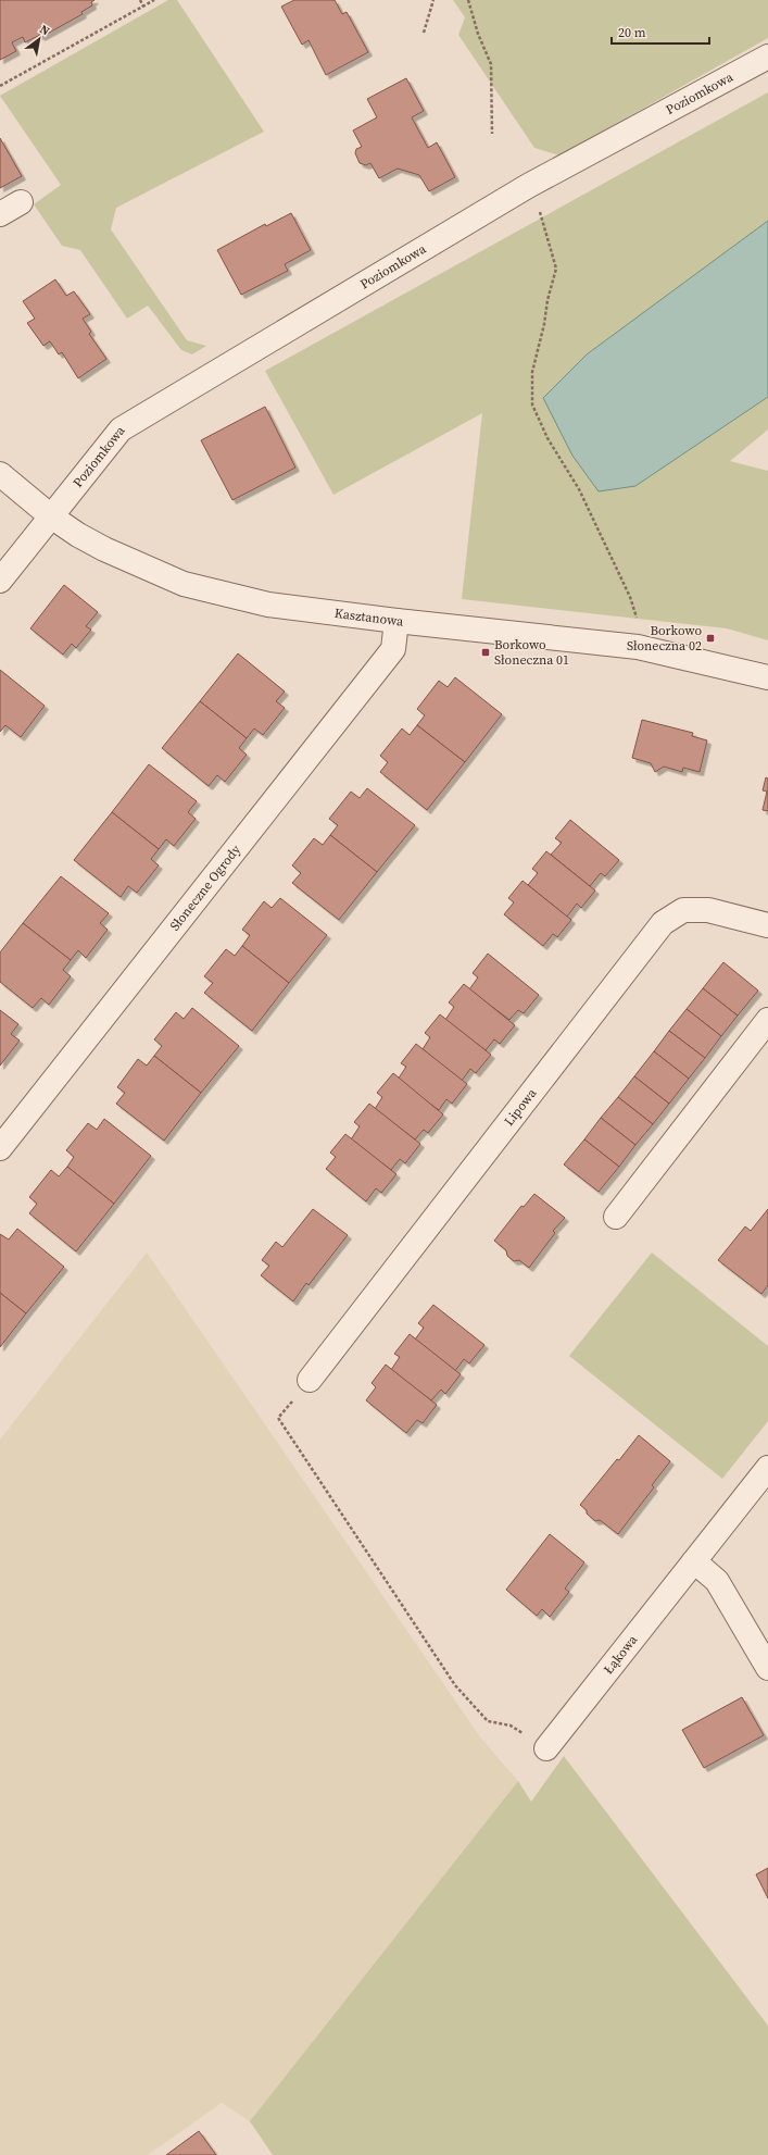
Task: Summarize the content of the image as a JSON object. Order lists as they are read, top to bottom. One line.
{"streets":{"street":["Poziomkowa","Kasztanowa","Słoneczne Ogrody","Lipowa","Łąkowa"]},"crossings":[["Poziomkowa","Kasztanowa"],["Kasztanowa","Słoneczne Ogrody"]],"places":{"transit":["Borkowo Słoneczna 02","Borkowo Słoneczna 01"]},"scale_bar":"20 m","north":"top right"}
